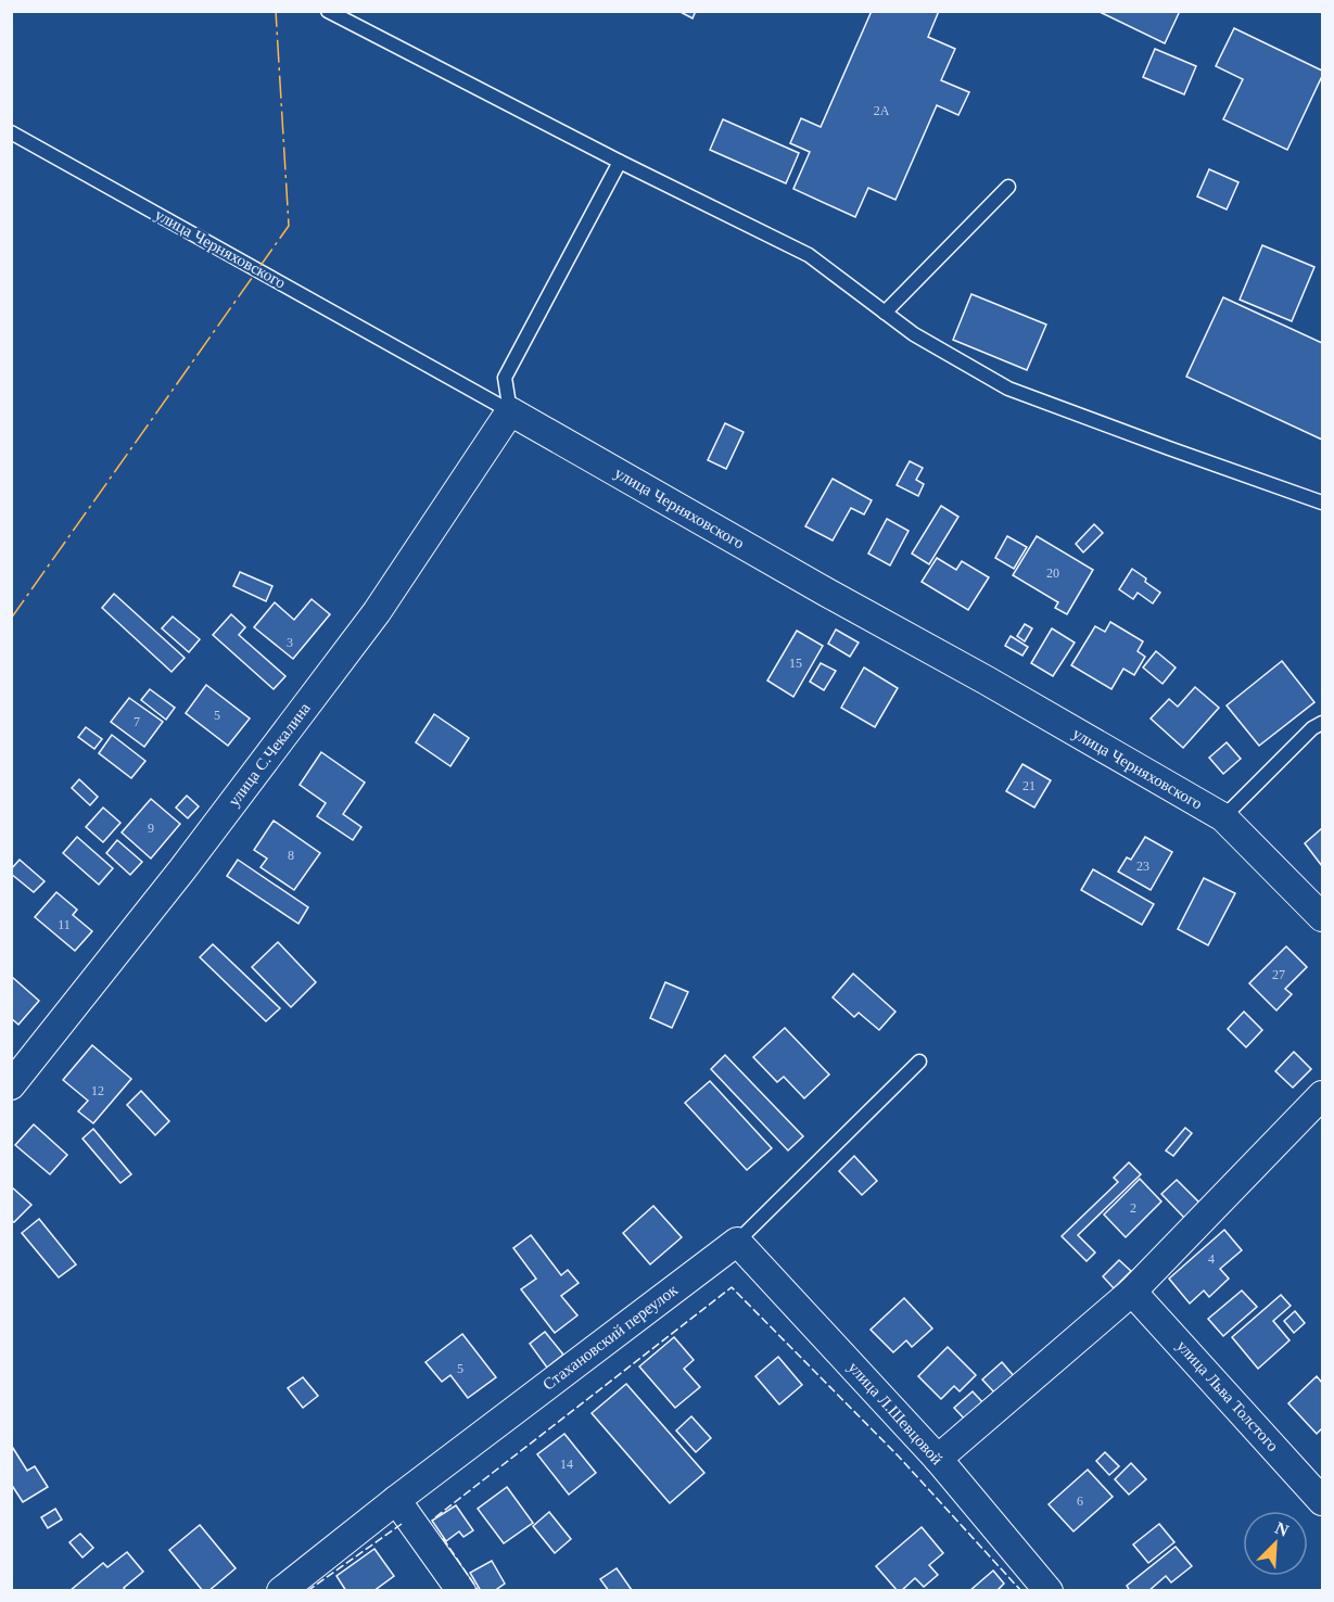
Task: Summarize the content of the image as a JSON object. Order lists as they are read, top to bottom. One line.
{"streets":{"street":["улица Черняховского","улица С.Чекалина","Стахановский переулок","улица Льва Толстого","улица Л.Шевцовой"]},"crossings":[["улица Черняховского","улица С.Чекалина"],["Стахановский переулок","улица Л.Шевцовой"]],"house_numbers":["2А","20","3","15","5","7","21","9","8","23","11","27","12","2","4","5","14","6"],"north":"top right"}
